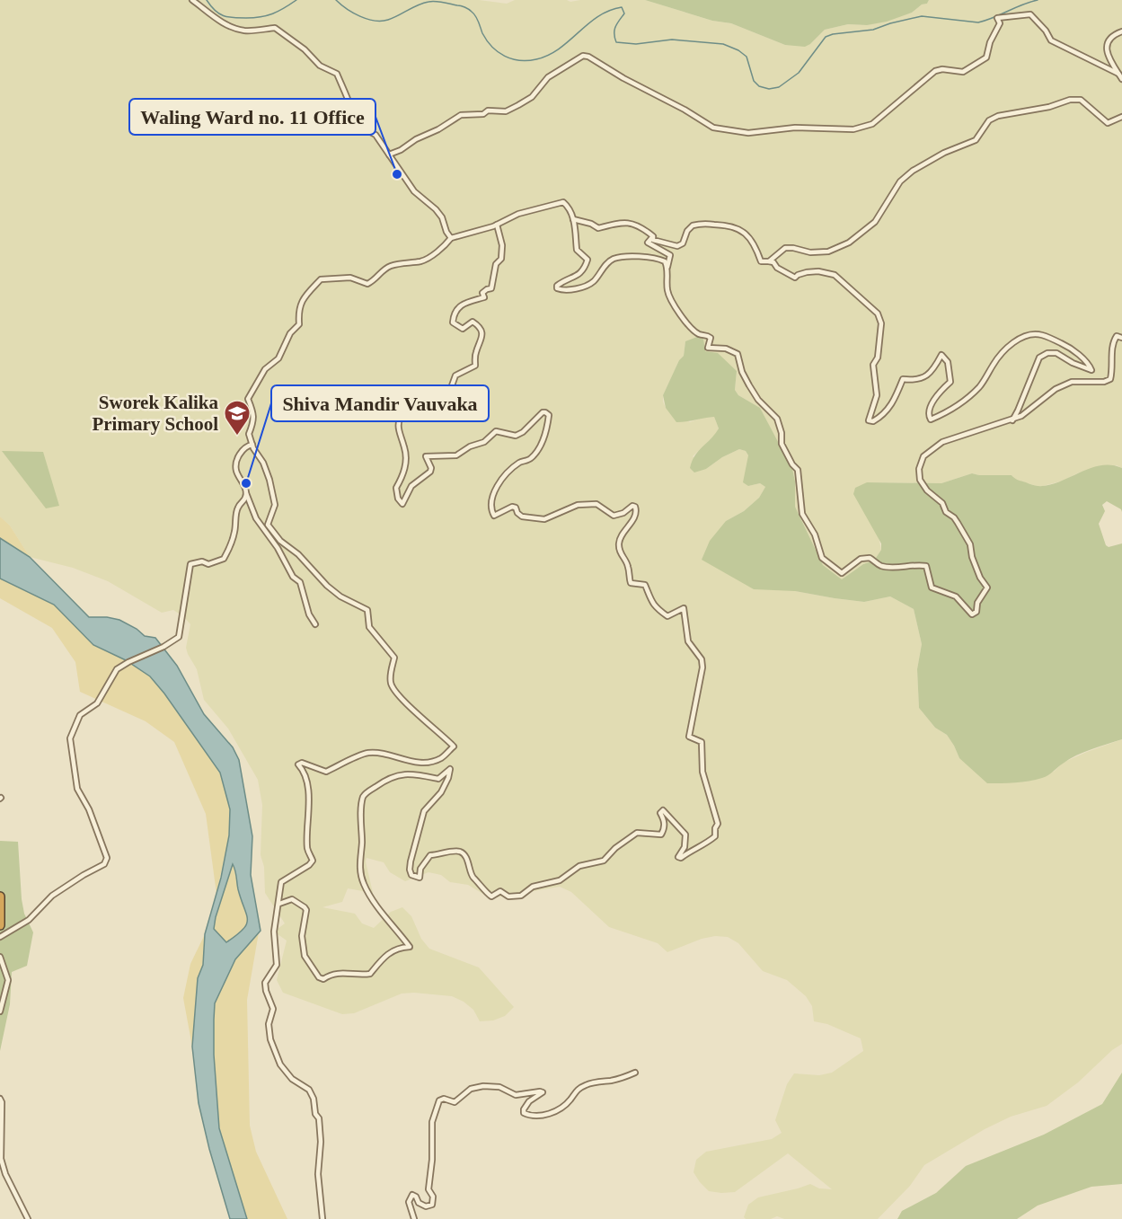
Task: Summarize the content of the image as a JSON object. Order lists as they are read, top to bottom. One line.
{"places":{"other":["Waling Ward no. 11 Office","Shiva Mandir Vauvaka"],"school or university":["Sworek Kalika Primary School"]}}
